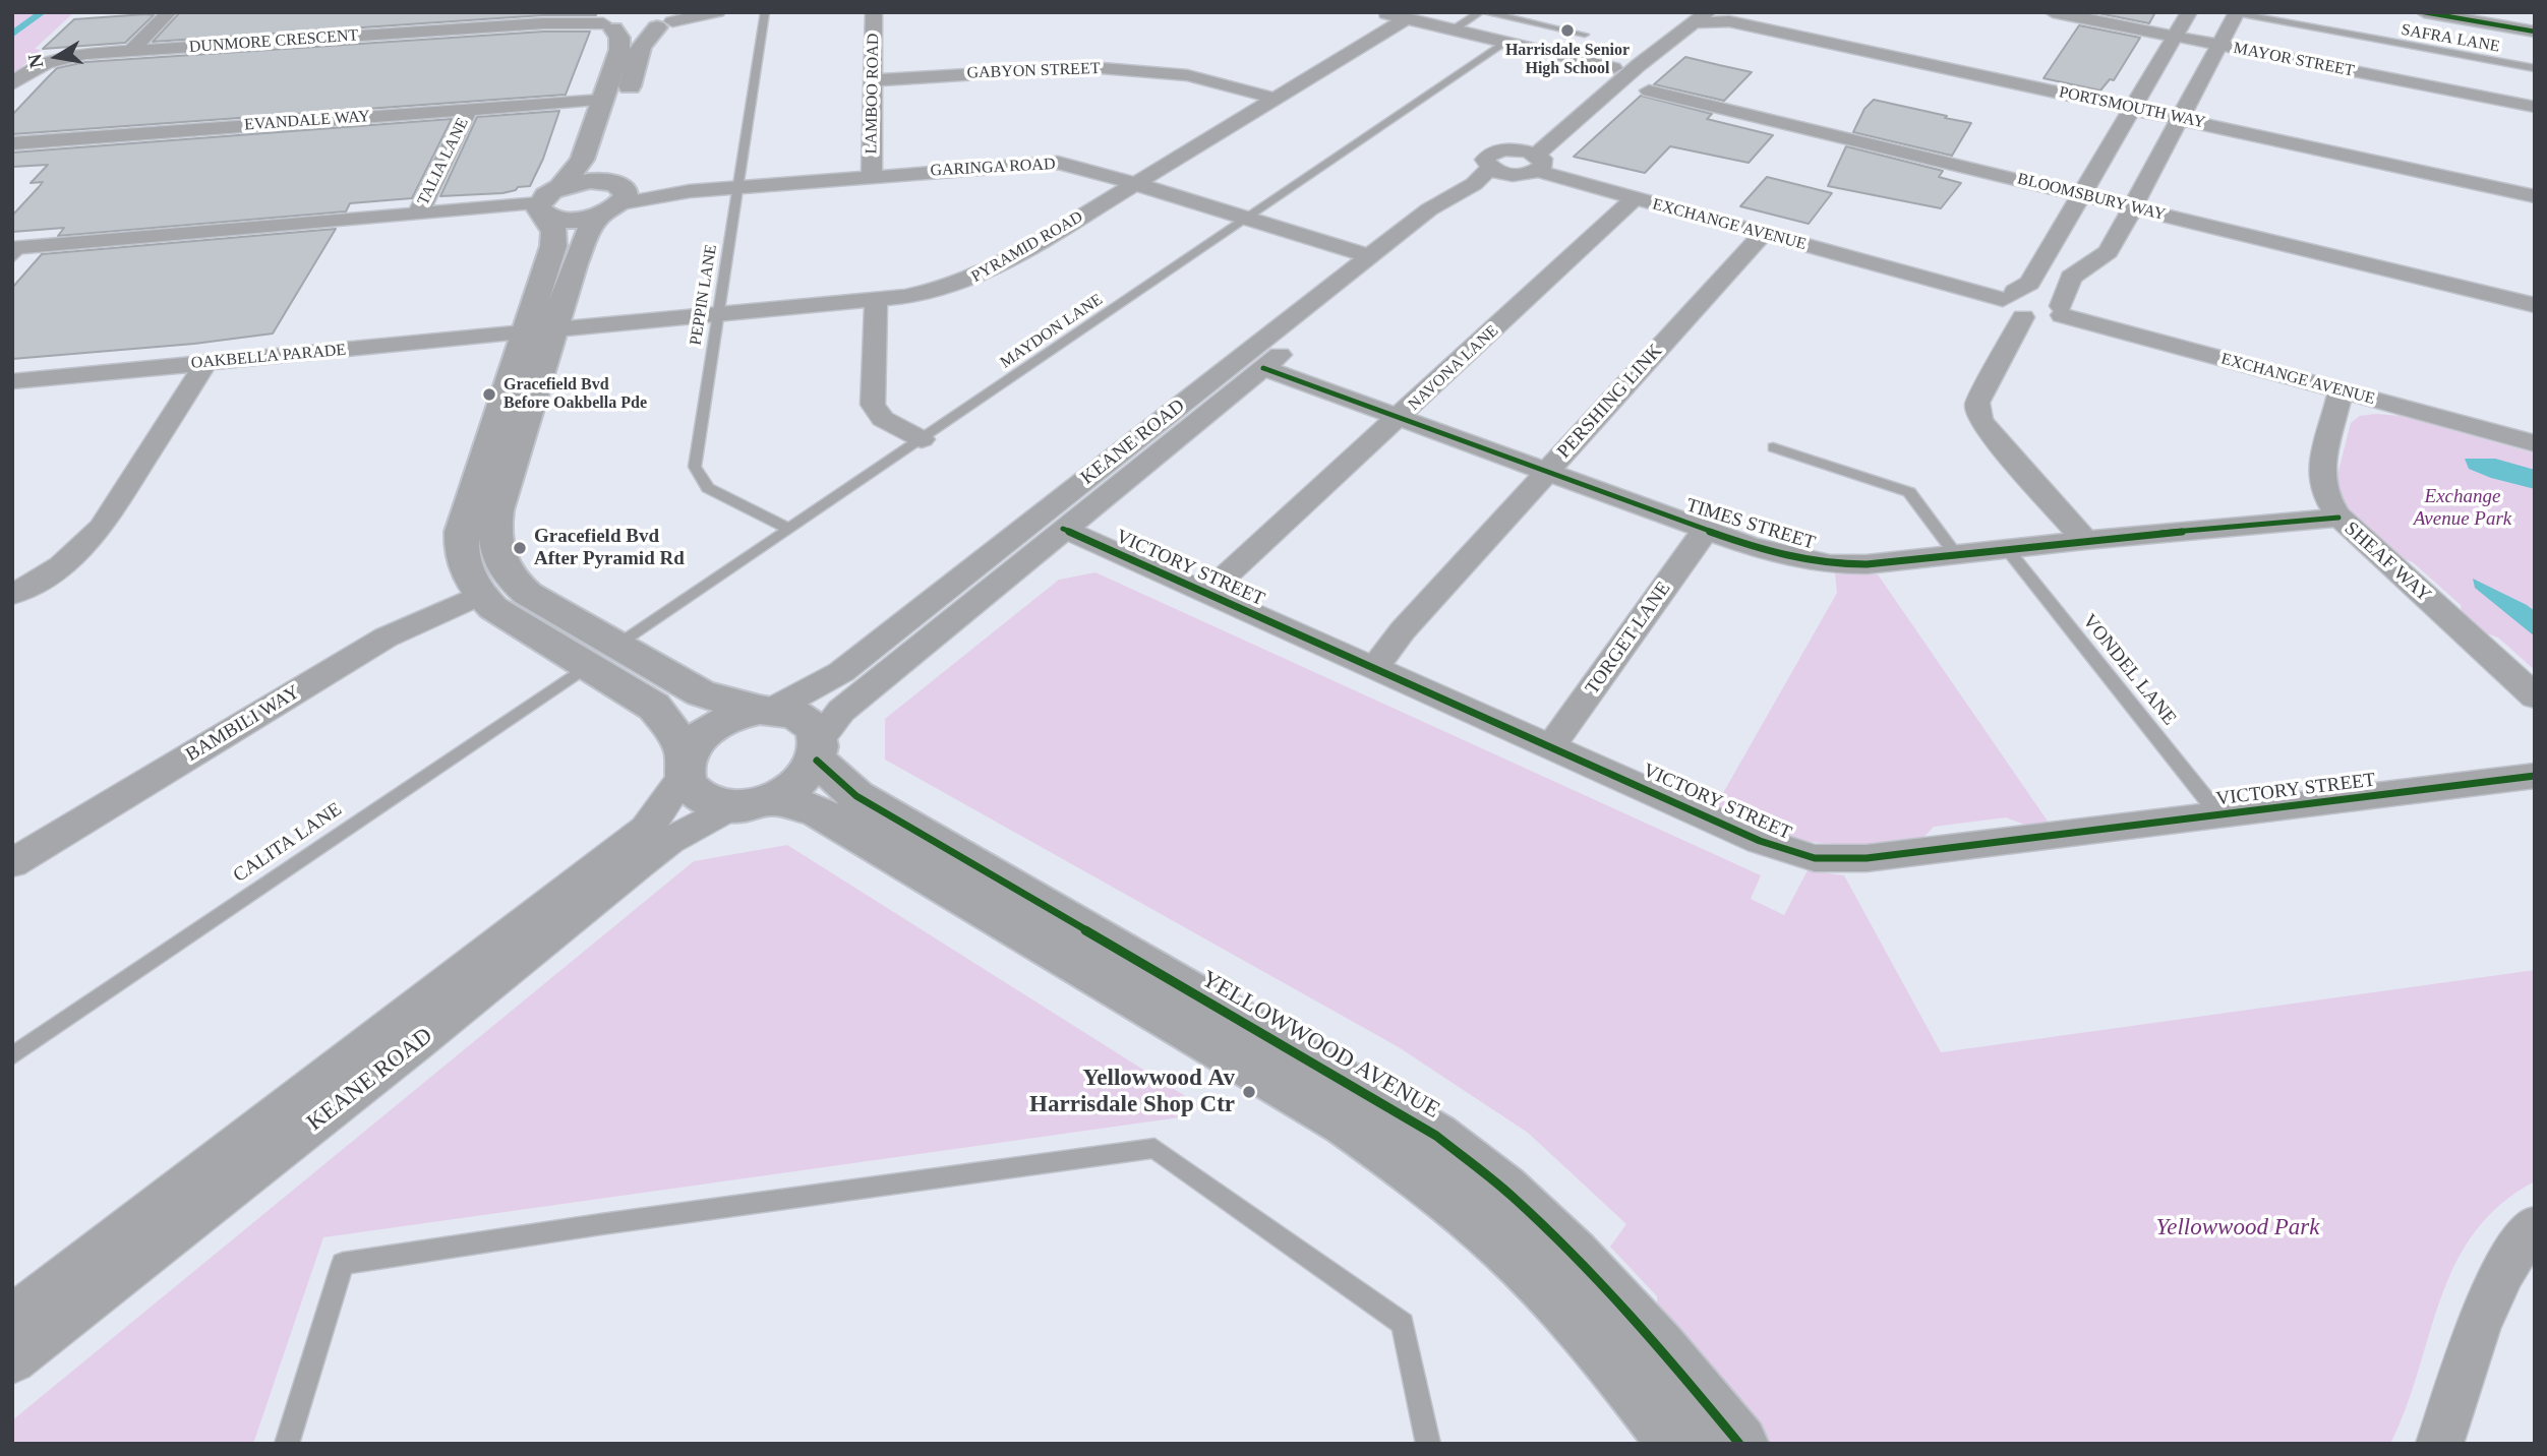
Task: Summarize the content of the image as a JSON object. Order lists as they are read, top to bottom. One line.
{"streets":{"street":["DUNMORE CRESCENT","MAYOR STREET","GABYON STREET","LAMBOO ROAD","PORTSMOUTH WAY","EVANDALE WAY","TALIA LANE","GARINGA ROAD","BLOOMSBURY WAY","EXCHANGE AVENUE","PYRAMID ROAD","OAKBELLA PARADE","NAVONA LANE","PERSHING LINK","KEANE ROAD","TIMES STREET","SHEAF WAY","VICTORY STREET","TORGET LANE","BAMBILI WAY","YELLOWWOOD AVENUE"],"lane":["SAFRA LANE","PEPPIN LANE","MAYDON LANE","VONDEL LANE","CALITA LANE"]},"crossings":[["GABYON STREET","LAMBOO ROAD"],["GABYON STREET","PYRAMID ROAD"],["LAMBOO ROAD","GARINGA ROAD"],["PORTSMOUTH WAY","KEANE ROAD"],["EVANDALE WAY","TALIA LANE"],["GARINGA ROAD","PYRAMID ROAD"],["GARINGA ROAD","PEPPIN LANE"],["GARINGA ROAD","MAYDON LANE"],["GARINGA ROAD","KEANE ROAD"],["BLOOMSBURY WAY","KEANE ROAD"],["EXCHANGE AVENUE","NAVONA LANE"],["EXCHANGE AVENUE","PERSHING LINK"],["EXCHANGE AVENUE","KEANE ROAD"],["EXCHANGE AVENUE","SHEAF WAY"],["PYRAMID ROAD","PEPPIN LANE"],["PYRAMID ROAD","OAKBELLA PARADE"],["PEPPIN LANE","MAYDON LANE"],["MAYDON LANE","CALITA LANE"],["NAVONA LANE","TIMES STREET"],["NAVONA LANE","VICTORY STREET"],["PERSHING LINK","TIMES STREET"],["PERSHING LINK","VICTORY STREET"],["KEANE ROAD","TIMES STREET"],["KEANE ROAD","VICTORY STREET"],["KEANE ROAD","YELLOWWOOD AVENUE"],["TIMES STREET","SHEAF WAY"],["TIMES STREET","TORGET LANE"],["TIMES STREET","VONDEL LANE"],["VICTORY STREET","TORGET LANE"],["VICTORY STREET","VONDEL LANE"]],"parks":["Exchange Avenue Park","Yellowwood Park"],"places":["Harrisdale Senior High School","Gracefield Bvd Before Oakbella Pde","Gracefield Bvd After Pyramid Rd","Yellowwood Av Harrisdale Shop Ctr"],"north":"left"}
